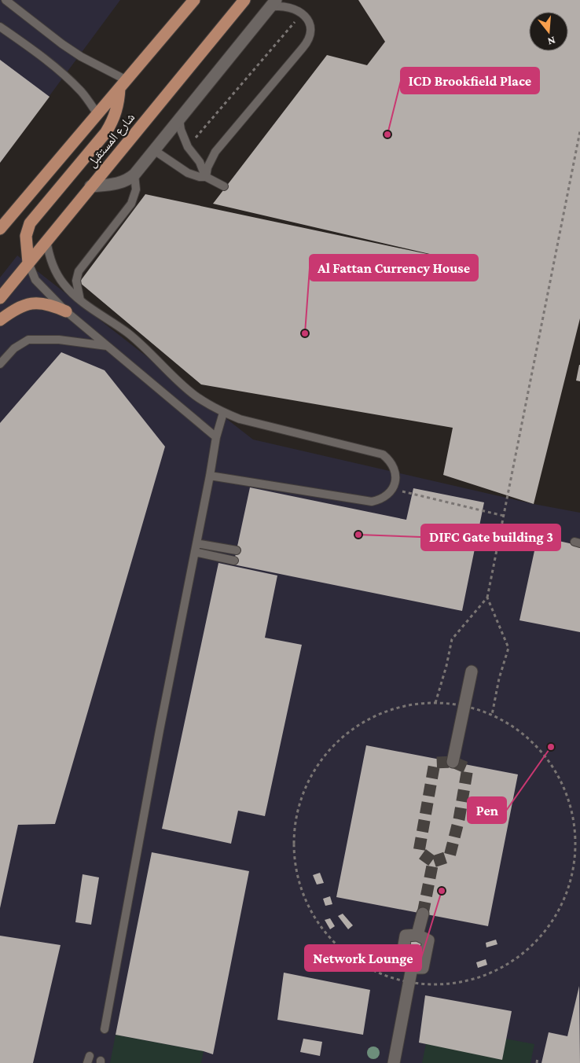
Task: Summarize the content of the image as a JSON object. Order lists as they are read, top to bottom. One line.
{"streets":{"main road":["شارع المستقبل"]},"places":["ICD Brookfield Place","Al Fattan Currency House","DIFC Gate building 3","Pen","Network Lounge"],"north":"bottom"}
